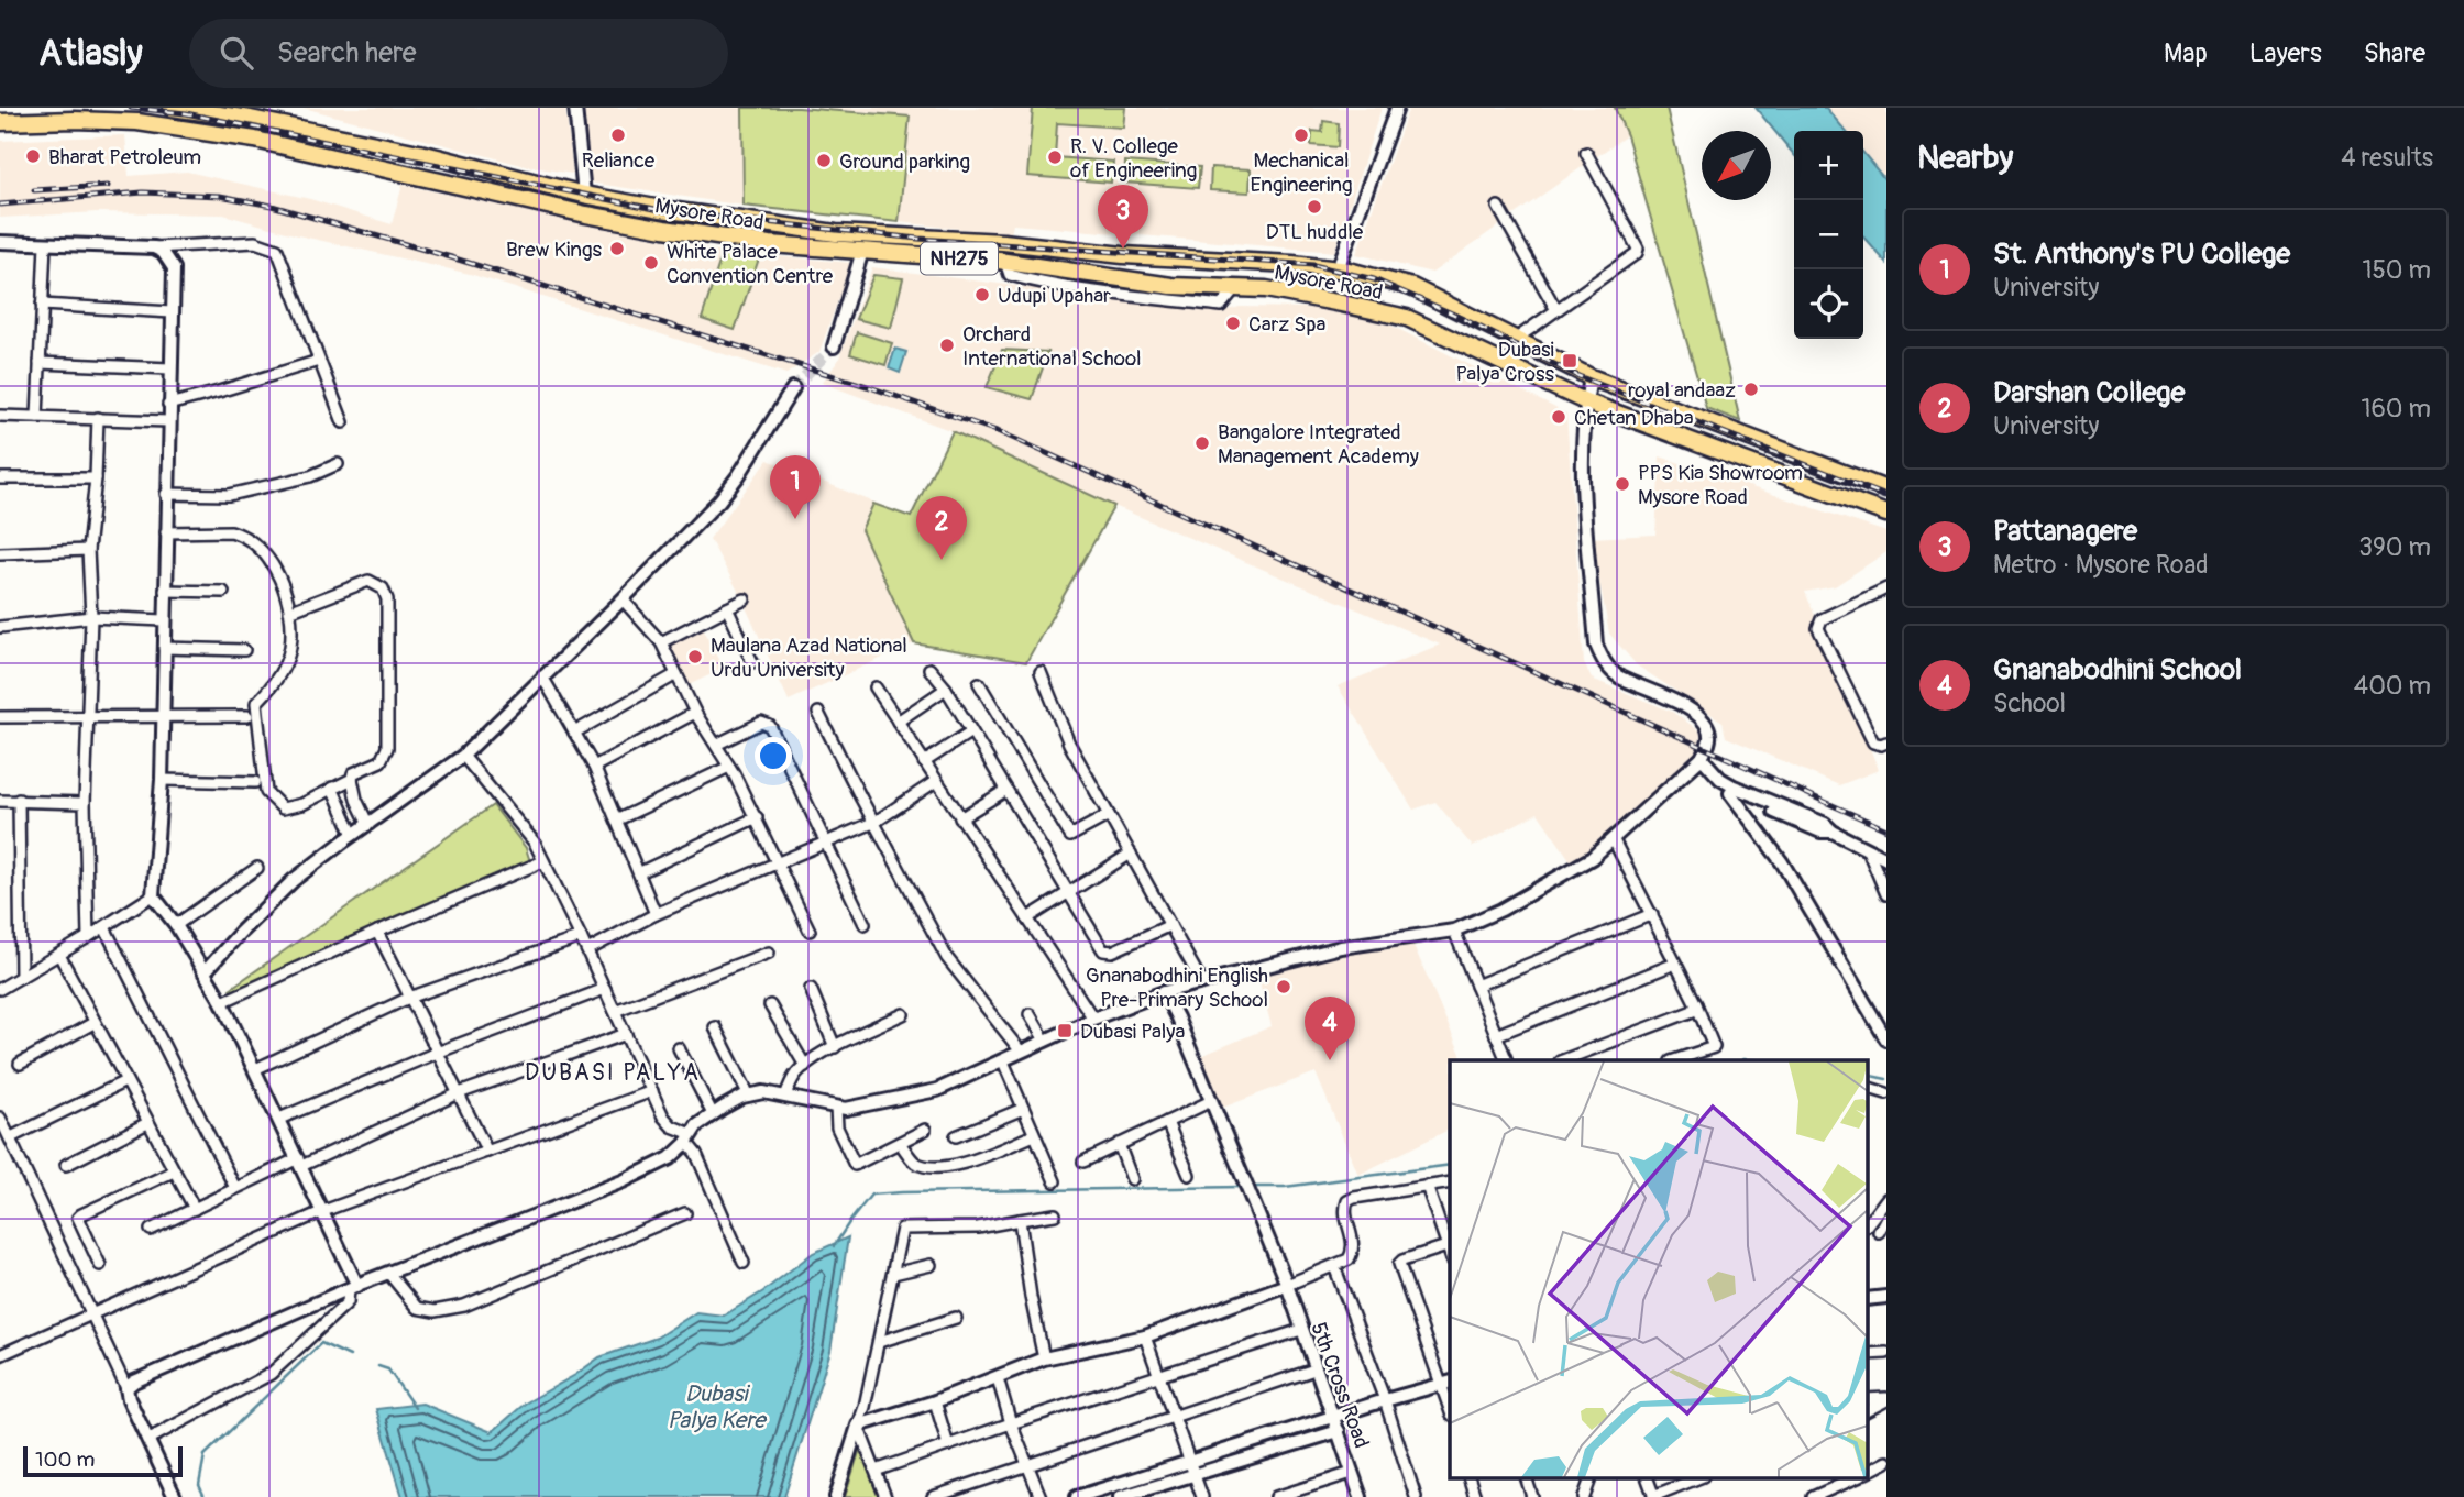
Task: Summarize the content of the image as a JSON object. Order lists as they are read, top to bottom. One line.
{"streets":{"highway":["Mysore Road","NH275"],"street":["5th Cross Road"]},"districts":["DUBASI PALYA"],"water":["Dubasi Palya Kere"],"places":{"other":["Reliance","Mechanical Engineering","Bharat Petroleum","R. V. College of Engineering","Ground parking","DTL huddle","Brew Kings","White Palace Convention Centre","Udupi Upahar","Carz Spa","Orchard International School","royal andaaz","Chetan Dhaba","Bangalore Integrated Management Academy","PPS Kia Showroom Mysore Road","Maulana Azad National Urdu University","Gnanabodhini English Pre-Primary School"],"transit":["Dubasi Palya Cross","Dubasi Palya"]},"scale_bar":"100 m","north":"bottom left","page":{"header":"Atlasly","search":"Search here","nav":["Map","Layers","Share"],"heading":["Nearby","4 results"],"map_buttons":["+","−"],"pins":["3","1","2","4"],"list":[{"mark":"1","name":"St. Anthony's PU College","note":"University","value":"150 m"},{"mark":"2","name":"Darshan College","note":"University","value":"160 m"},{"mark":"3","name":"Pattanagere","note":"Metro · Mysore Road","value":"390 m"},{"mark":"4","name":"Gnanabodhini School","note":"School","value":"400 m"}],"scale":"100 m"}}
